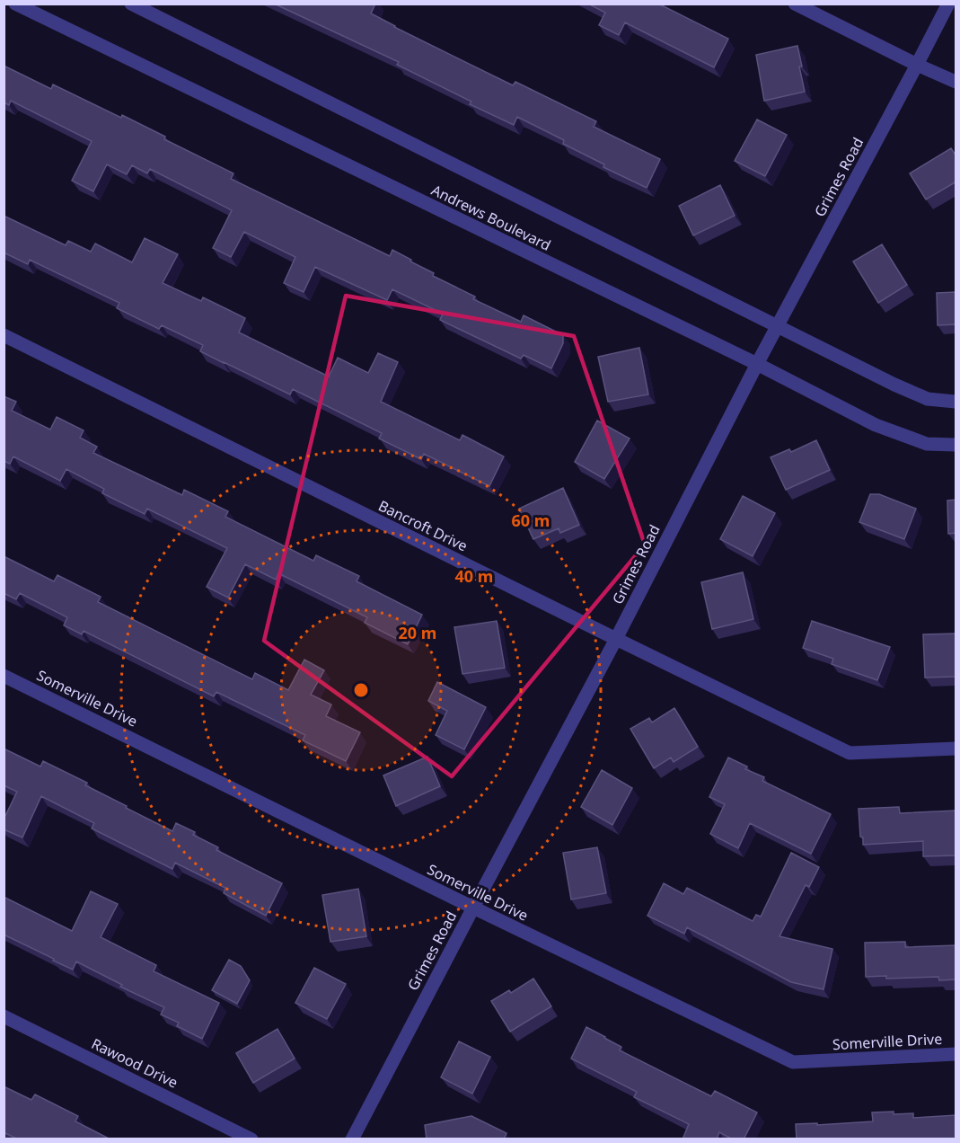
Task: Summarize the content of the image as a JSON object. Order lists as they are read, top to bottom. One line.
{"streets":{"street":["Grimes Road","Andrews Boulevard","Bancroft Drive","Somerville Drive","Rawood Drive"]},"crossings":[["Grimes Road","Andrews Boulevard"],["Grimes Road","Bancroft Drive"],["Grimes Road","Somerville Drive"]],"rings":["60 m","40 m","20 m"]}
